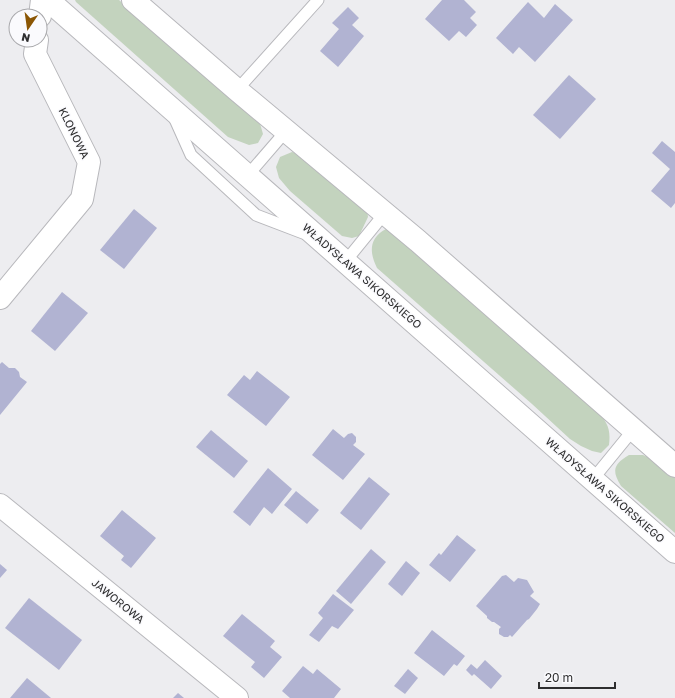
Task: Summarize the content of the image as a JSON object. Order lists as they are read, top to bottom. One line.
{"streets":{"street":["KLONOWA","WŁADYSŁAWA SIKORSKIEGO","JAWOROWA"]},"scale_bar":"20 m","north":"bottom"}
